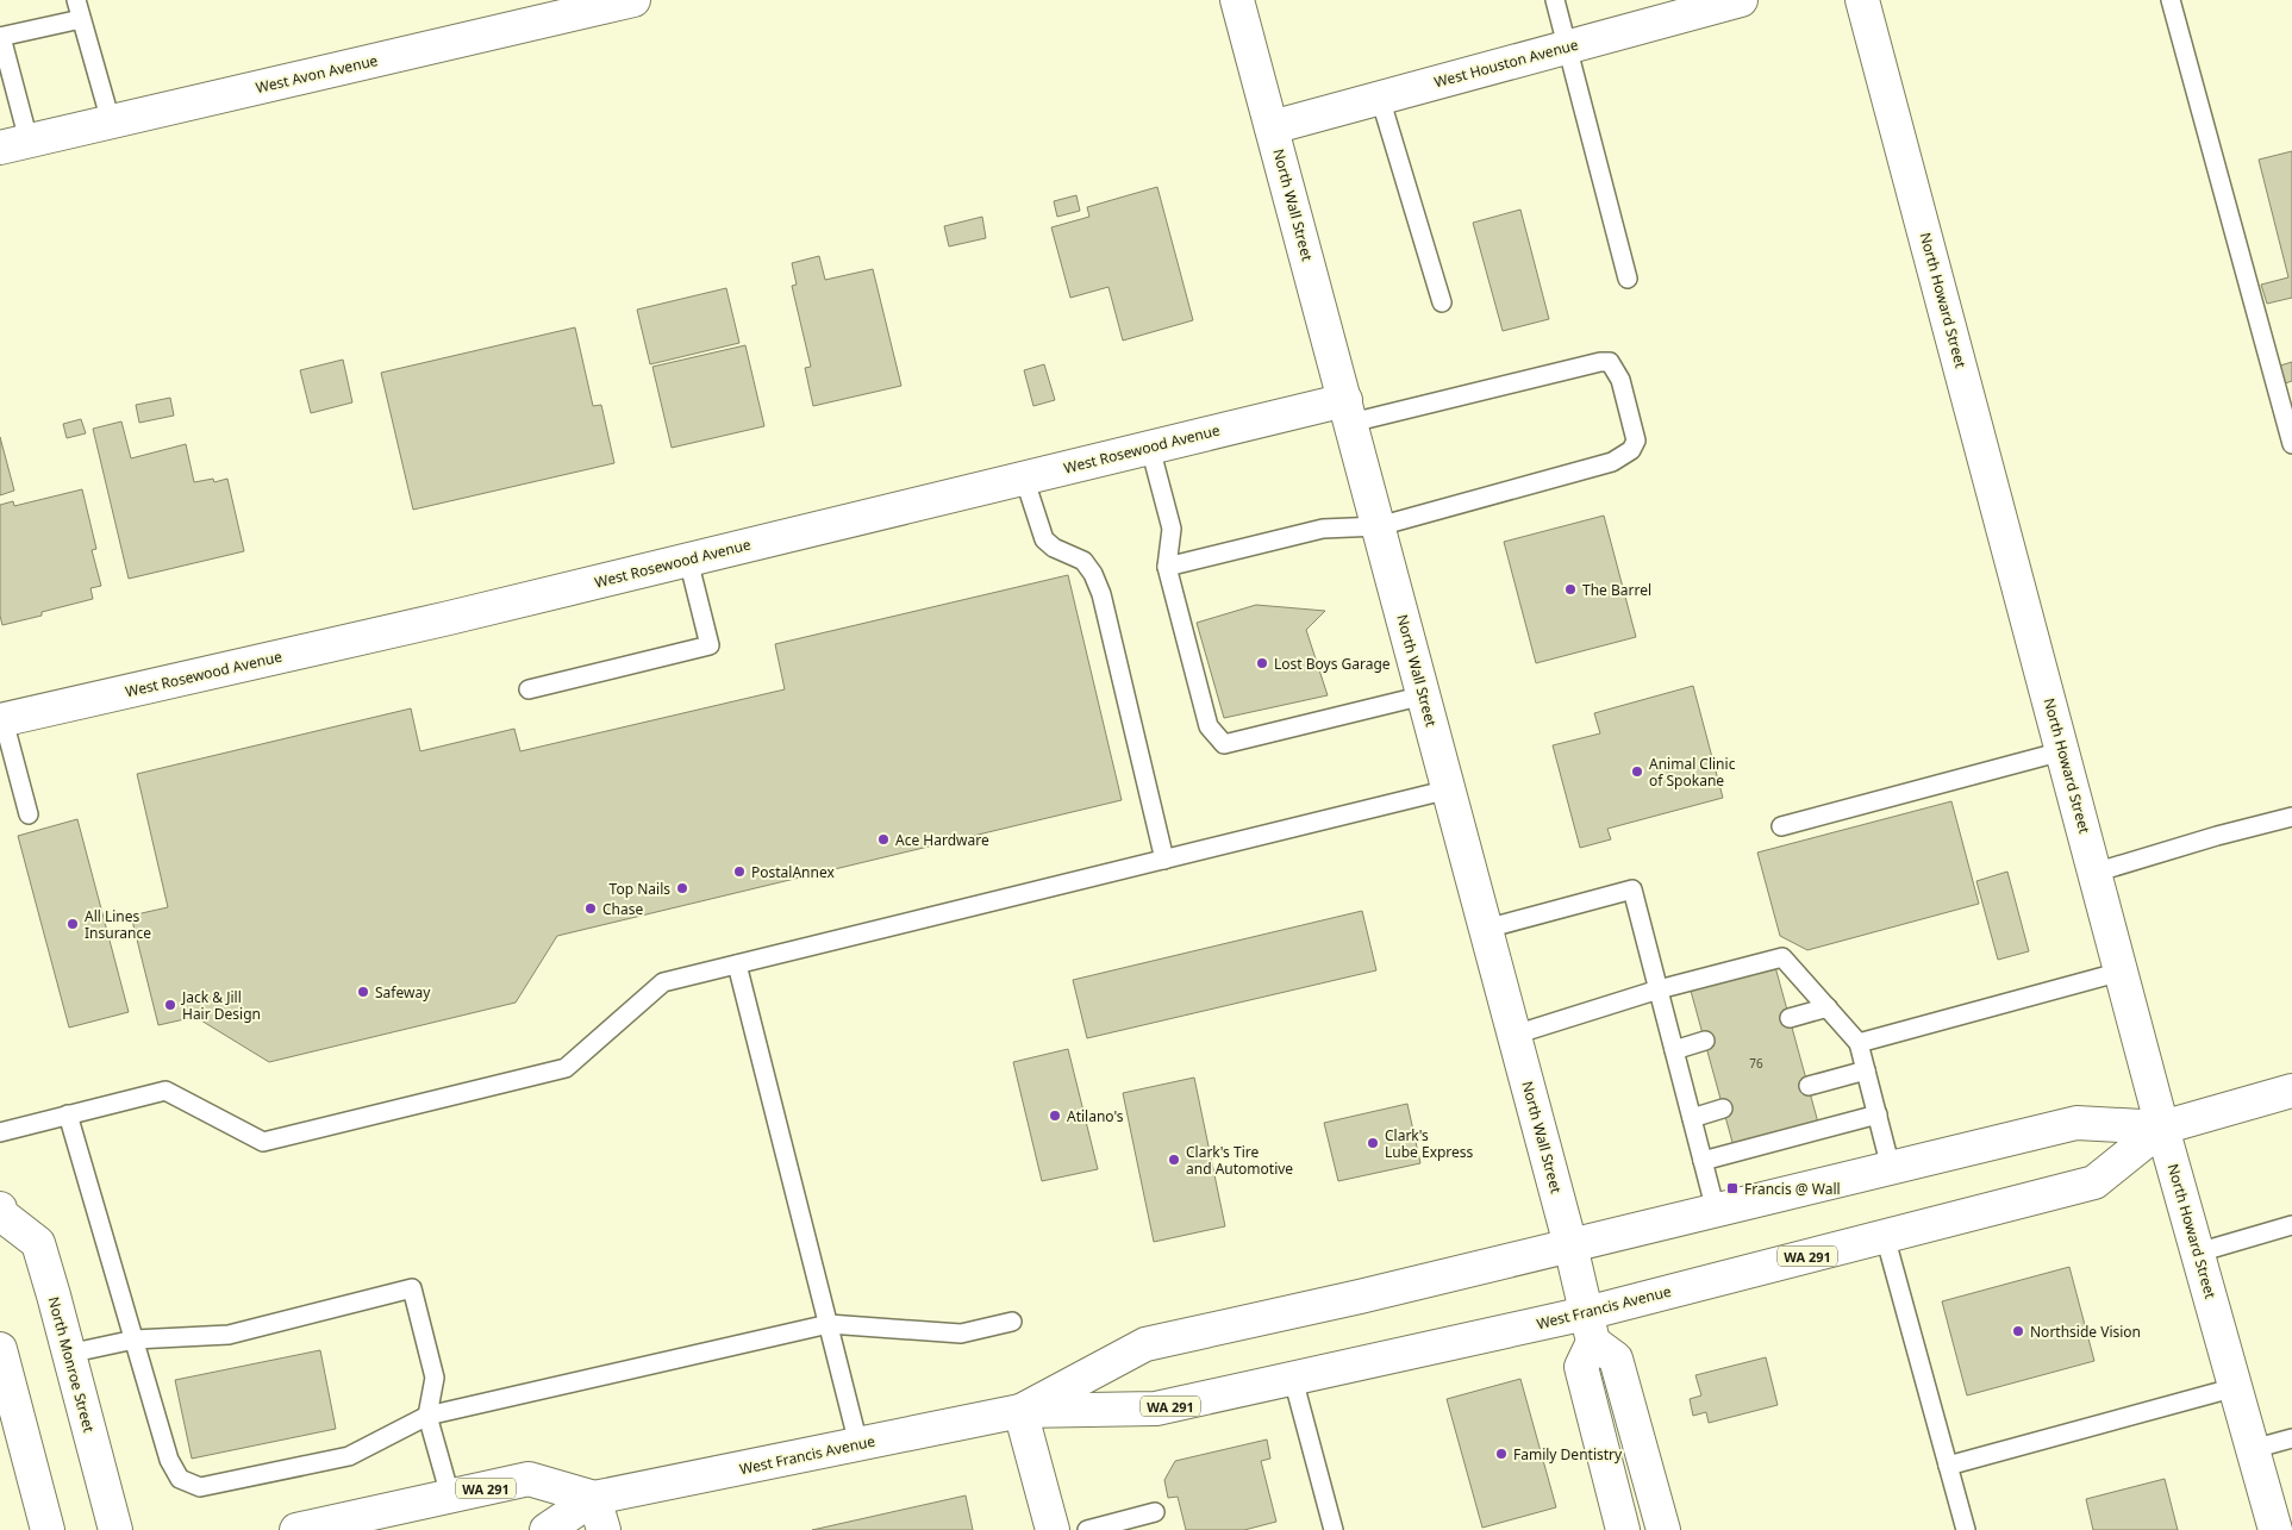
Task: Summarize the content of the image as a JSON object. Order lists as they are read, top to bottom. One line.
{"streets":{"street":["West Houston Avenue","West Avon Avenue","North Wall Street","North Howard Street","West Rosewood Avenue","WA 291","West Francis Avenue","North Monroe Street"]},"crossings":[["West Houston Avenue","North Wall Street"],["North Wall Street","West Rosewood Avenue"],["North Wall Street","West Francis Avenue"],["North Howard Street","West Francis Avenue"]],"places":{"other":["The Barrel","Lost Boys Garage","Animal Clinic of Spokane","Ace Hardware","PostalAnnex","Top Nails","Chase","All Lines Insurance","Safeway","Jack & Jill Hair Design","Atilano's","Clark's Lube Express","Clark's Tire and Automotive","Northside Vision","Family Dentistry"],"transit":["Francis @ Wall"]},"house_numbers":["76"]}
